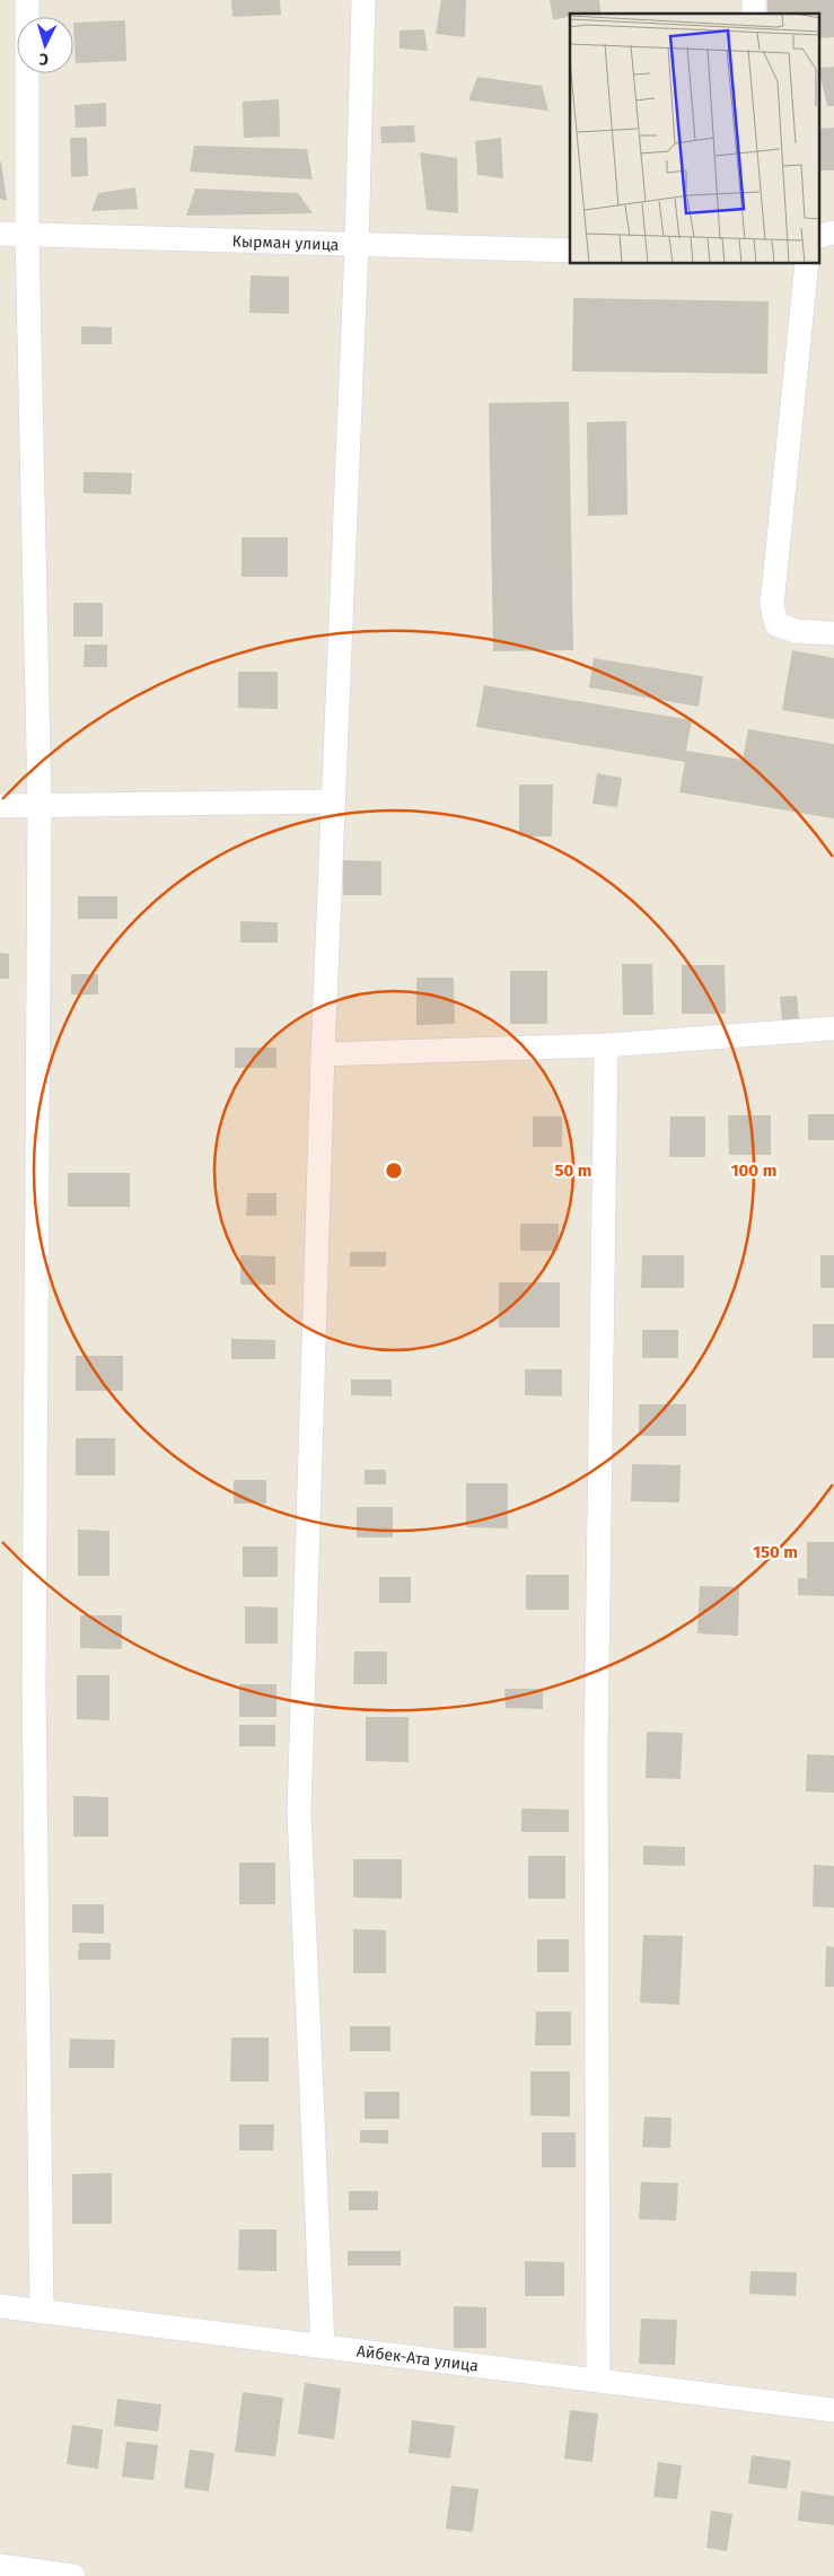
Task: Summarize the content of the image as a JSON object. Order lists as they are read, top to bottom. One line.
{"streets":{"street":["Кырман улица","Айбек-Ата улица"]},"north":"bottom","rings":["50 m","100 m","150 m"]}
